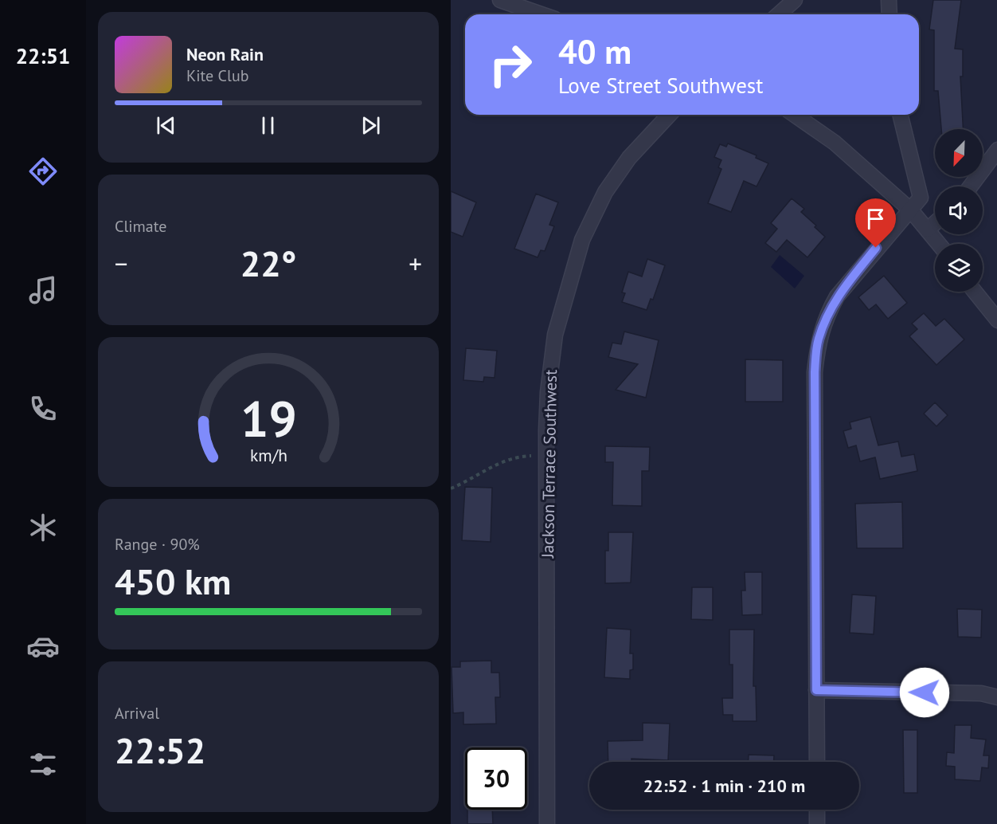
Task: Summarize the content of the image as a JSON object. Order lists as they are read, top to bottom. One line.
{"streets":{"street":["Jackson Terrace Southwest"]},"north":"bottom left","page":{"tabs":"22:51","turn":["40 m","Love Street Southwest"],"song":["Neon Rain","Kite Club"],"tile":["Climate",["Range · 90%","450 km"],["Arrival","22:52"]],"heat":["−","22°","+"],"limit":"30","trip":"22:52 · 1 min · 210 m","gauge":["19","km/h"]}}
